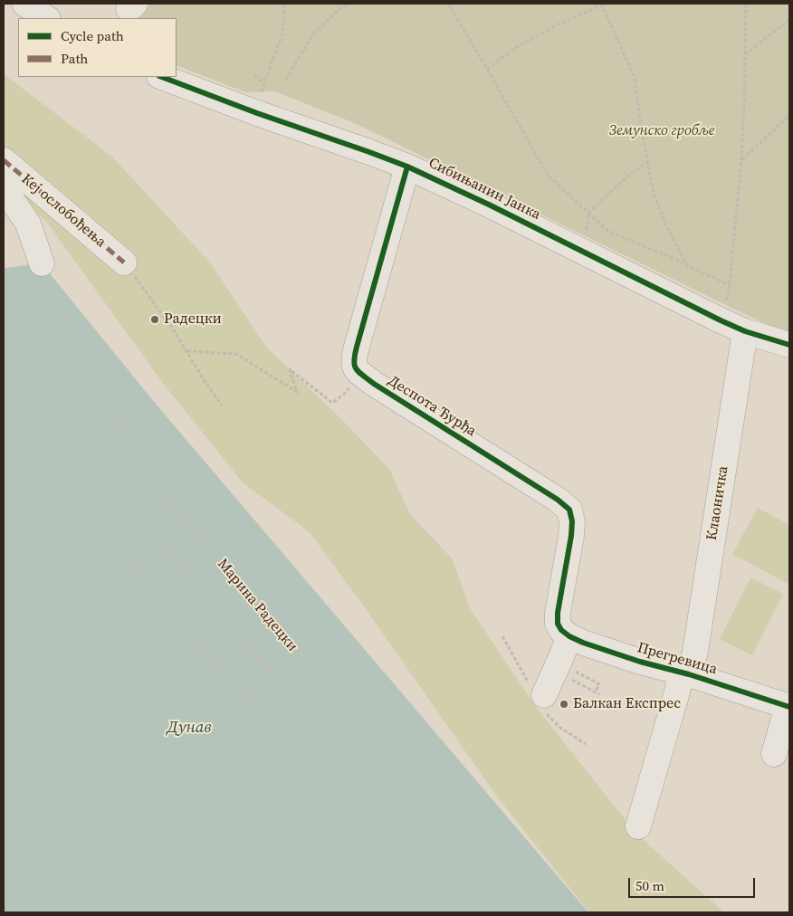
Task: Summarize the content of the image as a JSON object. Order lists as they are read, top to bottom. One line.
{"streets":{"street":["Сибињанин Јанка","Кеј ослобођења","Деспота Ђурђа","Клаоничка","Прегревица"],"path":["Марина Радецки"]},"crossings":[["Сибињанин Јанка","Деспота Ђурђа"],["Сибињанин Јанка","Клаоничка"],["Деспота Ђурђа","Прегревица"],["Клаоничка","Прегревица"]],"water":["Дунав"],"parks":["Земунско гробље"],"places":["Радецки","Балкан Експрес"],"legend":["Cycle path","Path"],"scale_bar":"50 m"}
